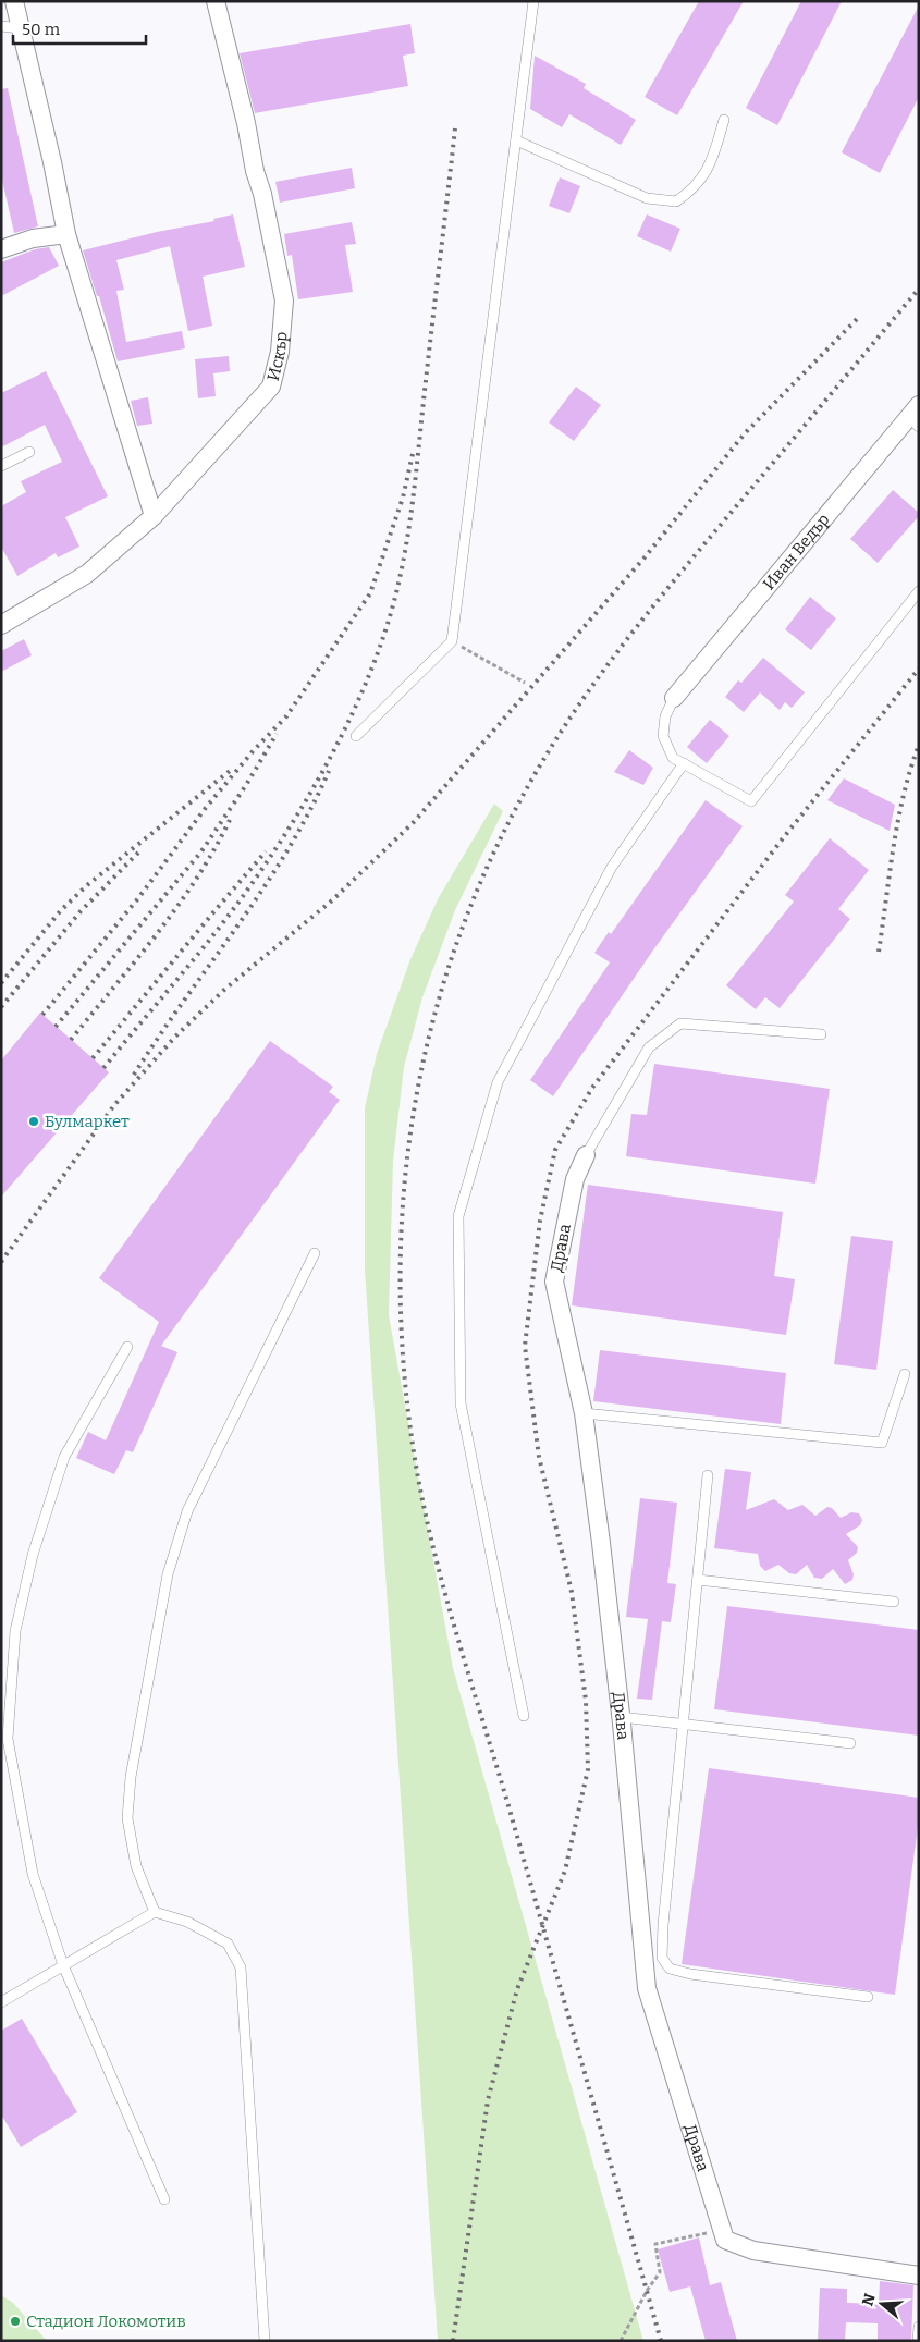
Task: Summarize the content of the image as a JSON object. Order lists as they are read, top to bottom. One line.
{"streets":{"street":["Искър","Иван Ведър","Драва"]},"places":["Булмаркет","Стадион Локомотив"],"scale_bar":"50 m","north":"left"}
